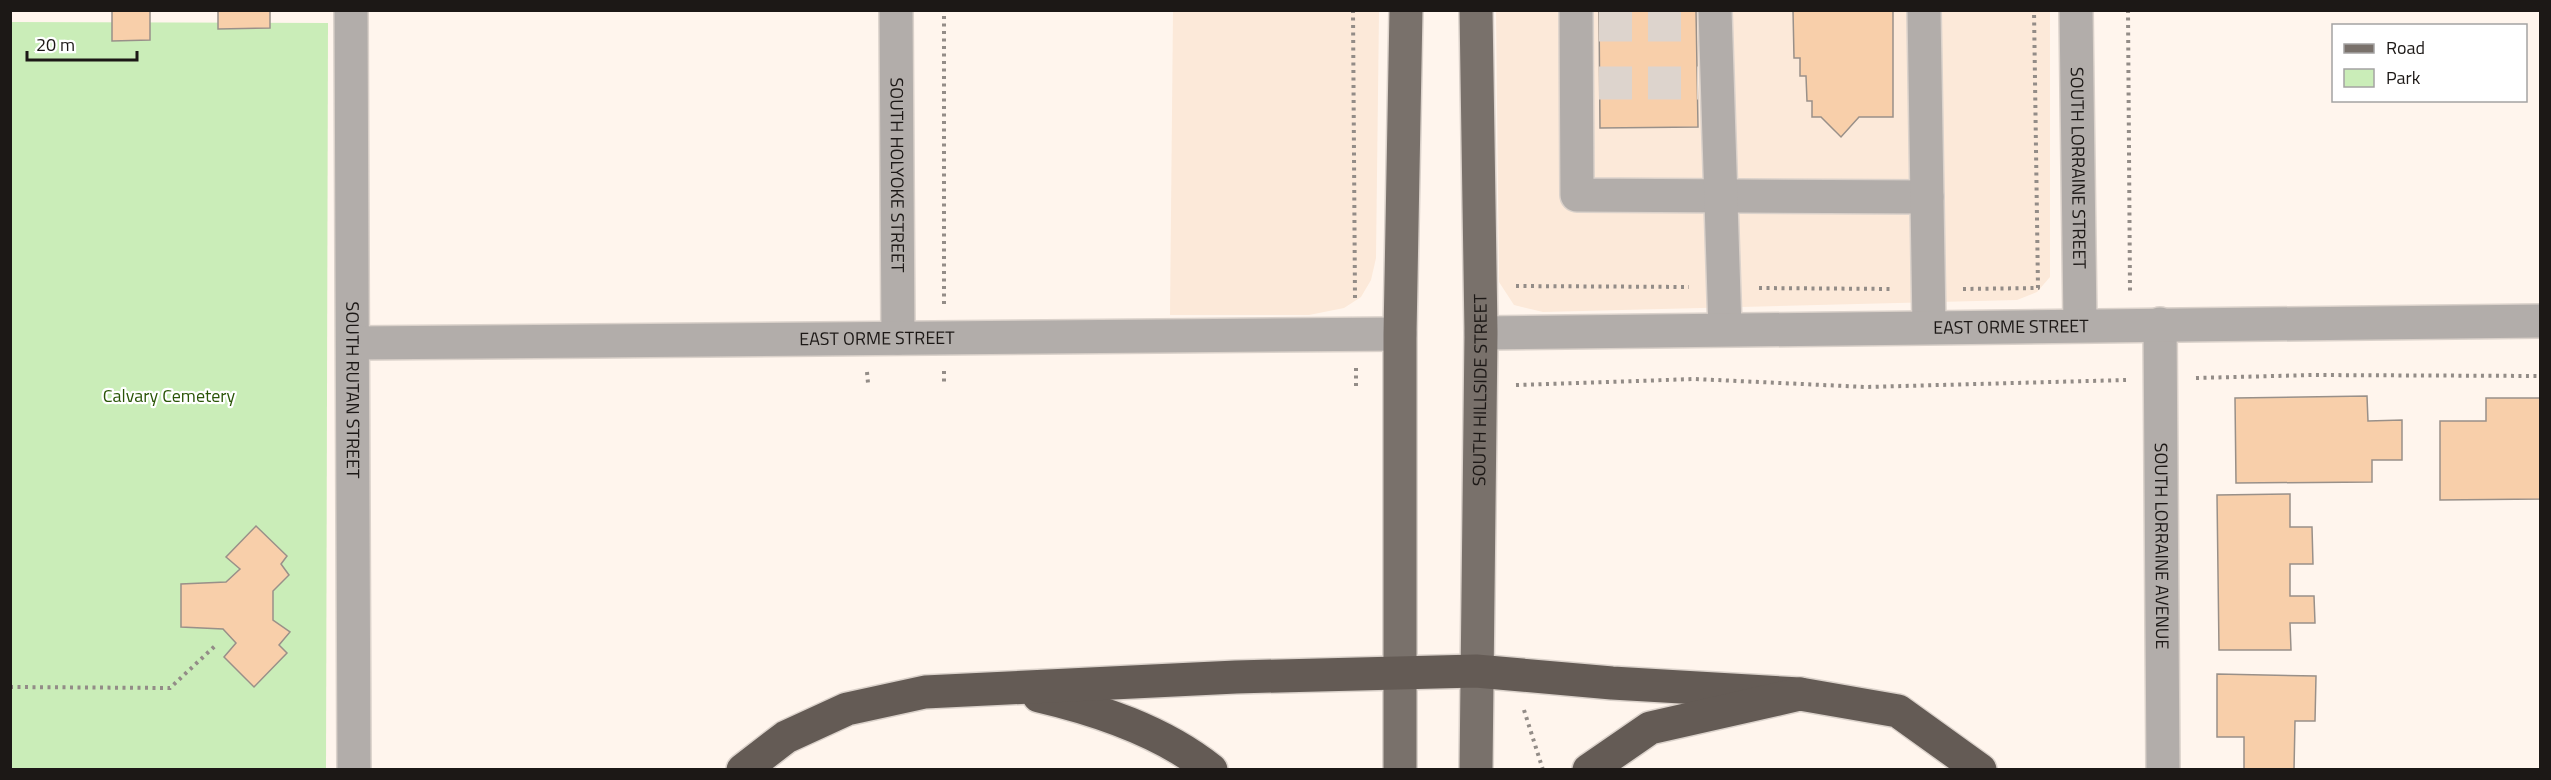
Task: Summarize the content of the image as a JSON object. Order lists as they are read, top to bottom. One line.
{"streets":{"main road":["SOUTH HILLSIDE STREET"],"street":["SOUTH LORRAINE STREET","SOUTH HOLYOKE STREET","EAST ORME STREET","SOUTH RUTAN STREET","SOUTH LORRAINE AVENUE"]},"crossings":[["SOUTH LORRAINE STREET","EAST ORME STREET"],["SOUTH HOLYOKE STREET","EAST ORME STREET"],["EAST ORME STREET","SOUTH RUTAN STREET"],["EAST ORME STREET","SOUTH HILLSIDE STREET"],["EAST ORME STREET","SOUTH LORRAINE AVENUE"]],"parks":["Calvary Cemetery"],"legend":["Road","Park"],"scale_bar":"20 m"}
